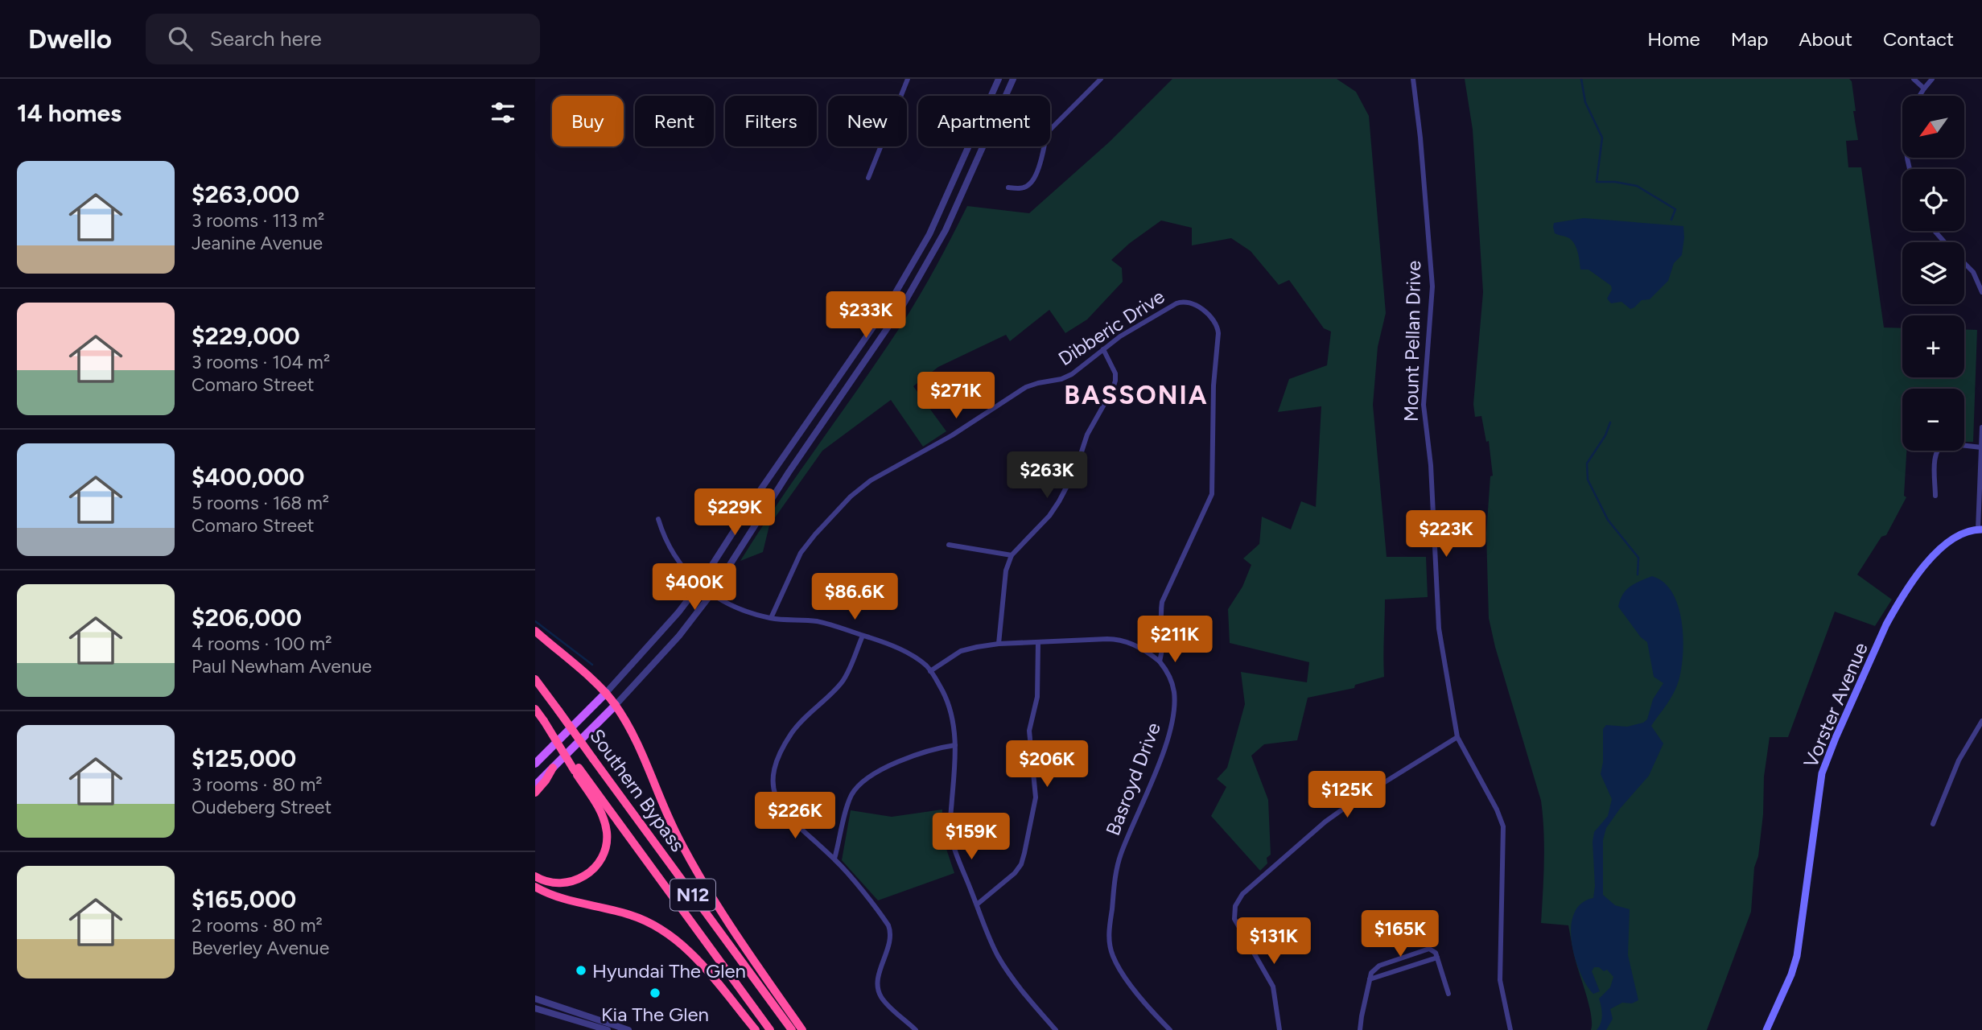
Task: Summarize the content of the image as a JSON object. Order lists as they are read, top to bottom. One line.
{"streets":{"highway":["Southern Bypass","N12"],"main road":["Vorster Avenue"],"street":["Dibberic Drive","Mount Pellan Drive","Basroyd Drive"]},"crossings":[["Dibberic Drive","Basroyd Drive"]],"districts":["BASSONIA"],"places":["Hyundai The Glen","Kia The Glen"],"north":"bottom left","page":{"header":"Dwello","search":"Search here","nav":["Home","Map","About","Contact"],"heading":"14 homes","map_buttons":["+","−"],"chip":["Buy","Rent","Filters","New","Apartment"],"list":[{"name":"$263,000","note":"3 rooms · 113 m² · Jeanine Avenue"},{"name":"$229,000","note":"3 rooms · 104 m² · Comaro Street"},{"name":"$400,000","note":"5 rooms · 168 m² · Comaro Street"},{"name":"$206,000","note":"4 rooms · 100 m² · Paul Newham Avenue"},{"name":"$125,000","note":"3 rooms · 80 m² · Oudeberg Street"},{"name":"$165,000","note":"2 rooms · 80 m² · Beverley Avenue"}],"price":["$233K","$271K","$263K","$229K","$223K","$400K","$86.6K","$211K","$206K","$125K","$226K","$159K","$165K","$131K"]}}
